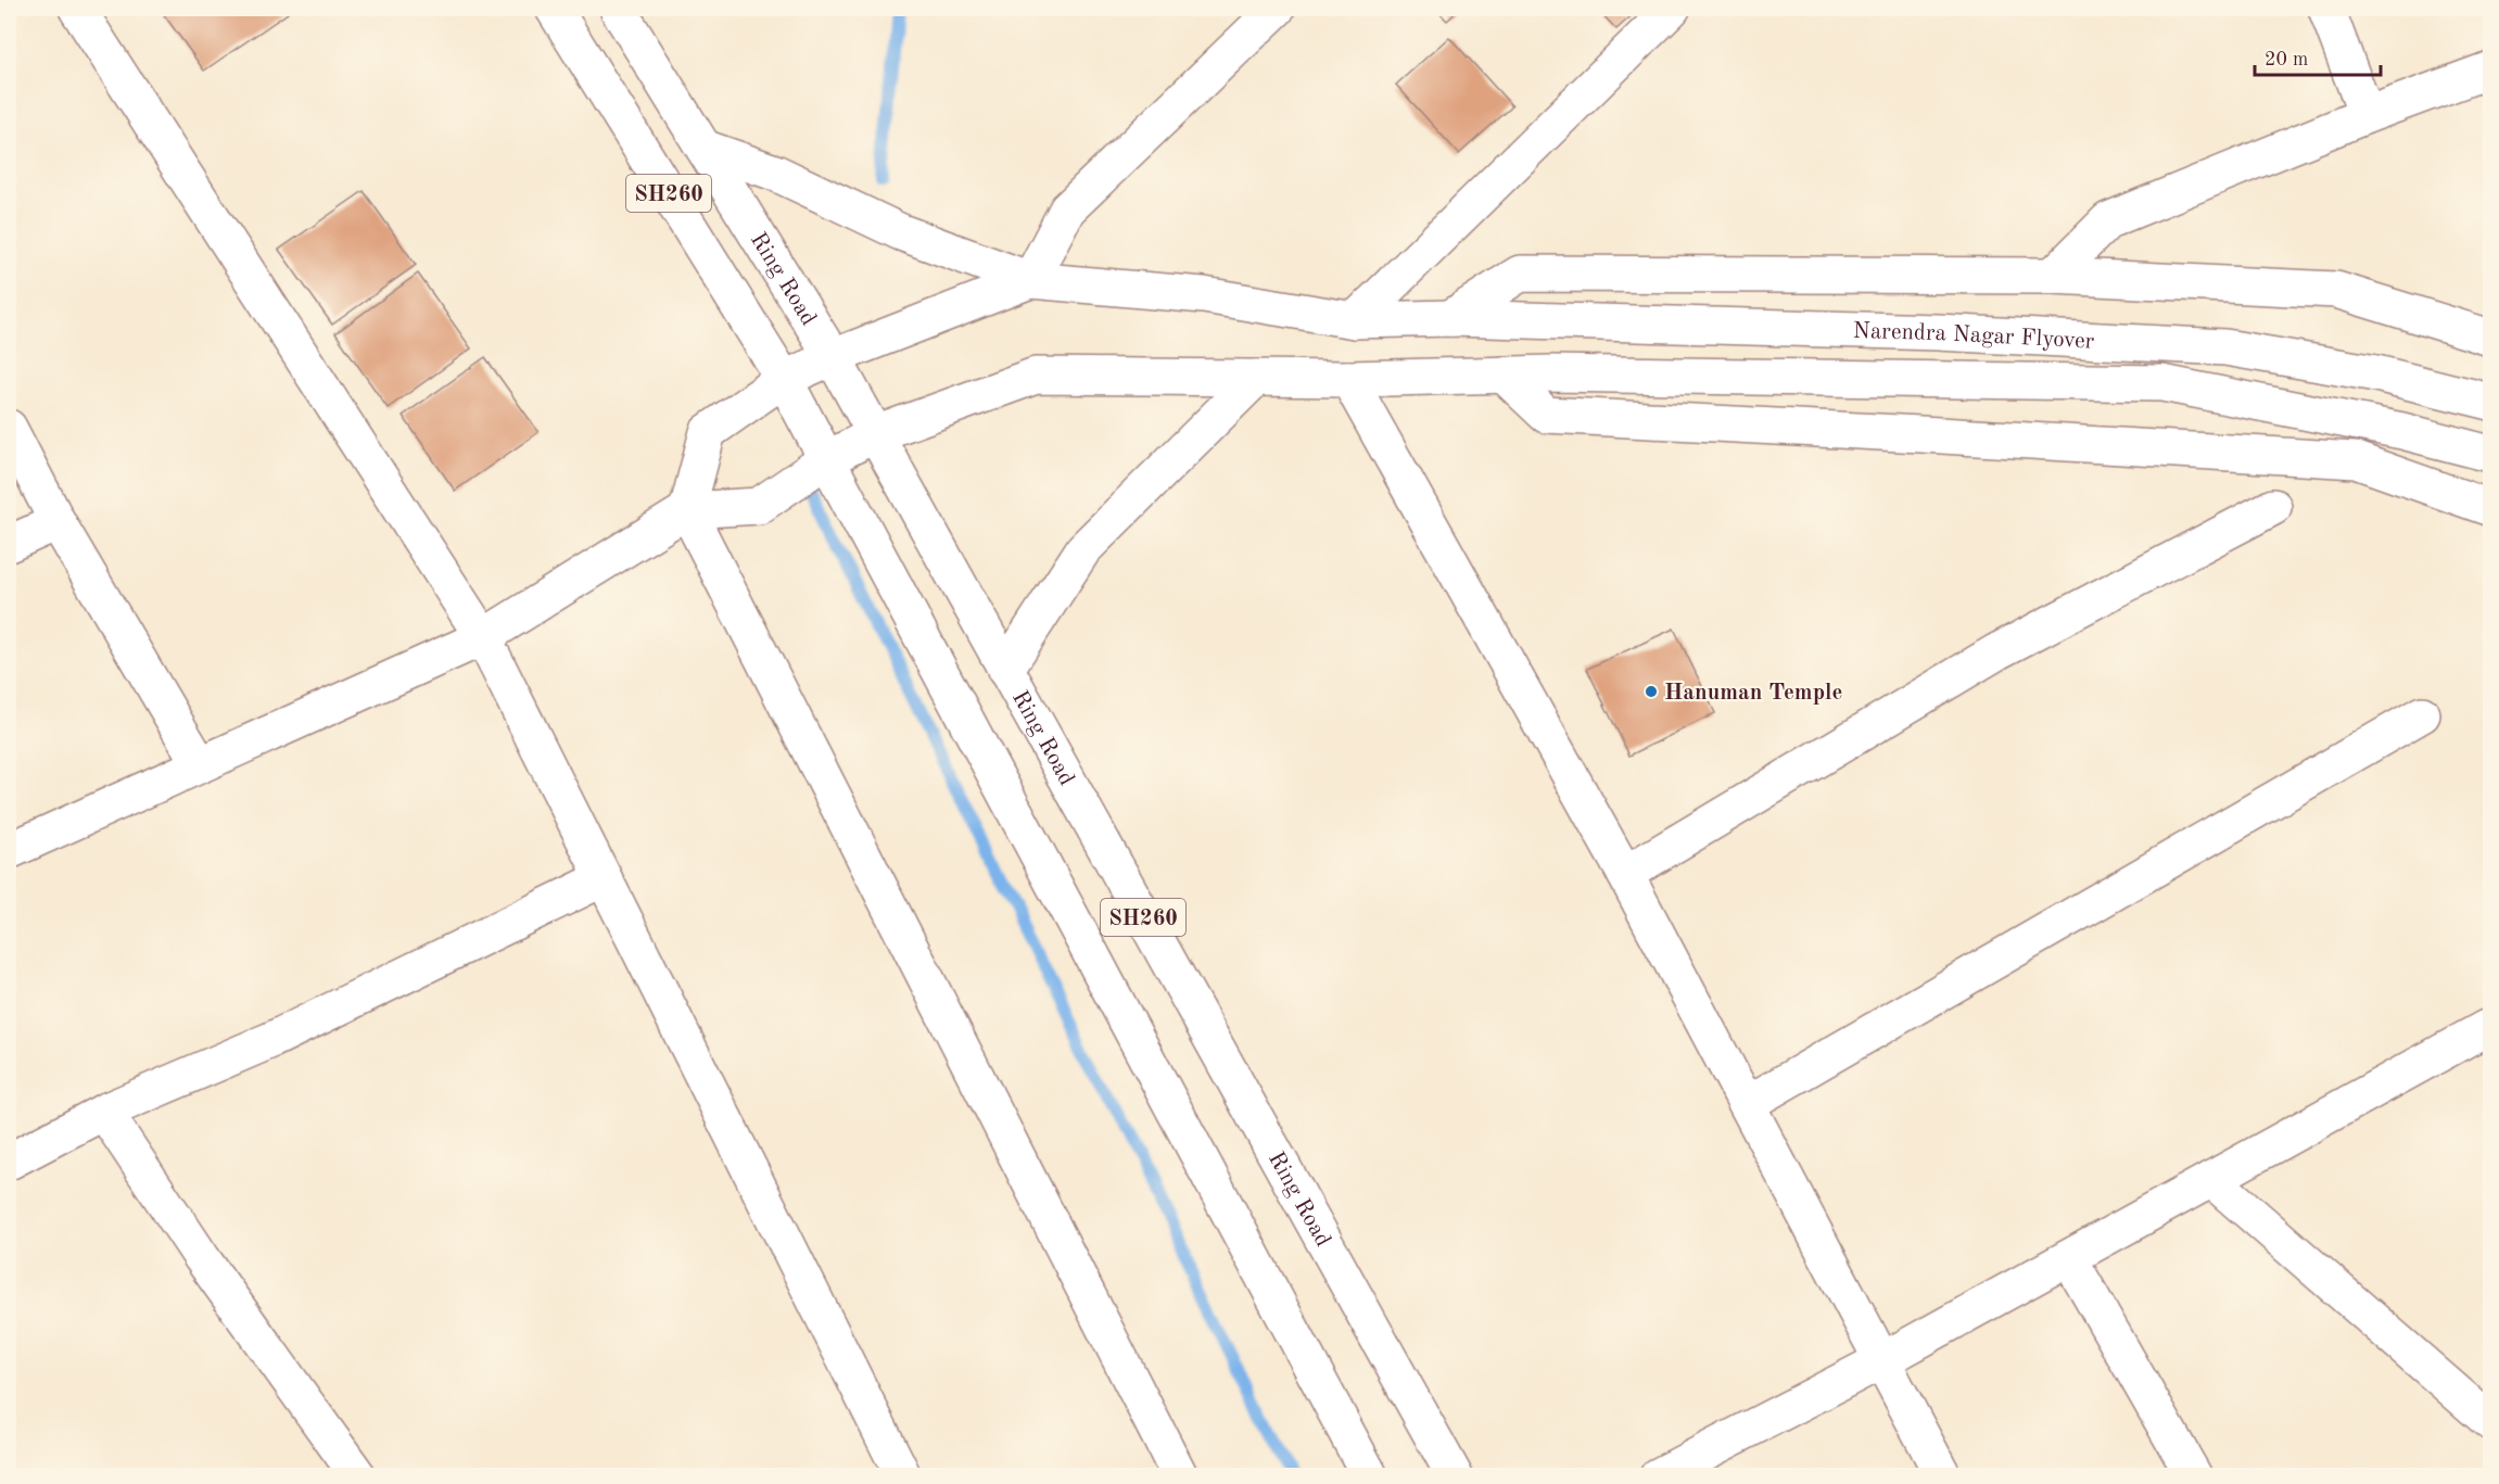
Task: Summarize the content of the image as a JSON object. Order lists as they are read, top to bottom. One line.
{"streets":{"main road":["SH260","Ring Road","Narendra Nagar Flyover"]},"crossings":[["SH260","Narendra Nagar Flyover"],["Ring Road","Narendra Nagar Flyover"]],"places":["Hanuman Temple"],"scale_bar":"20 m"}
